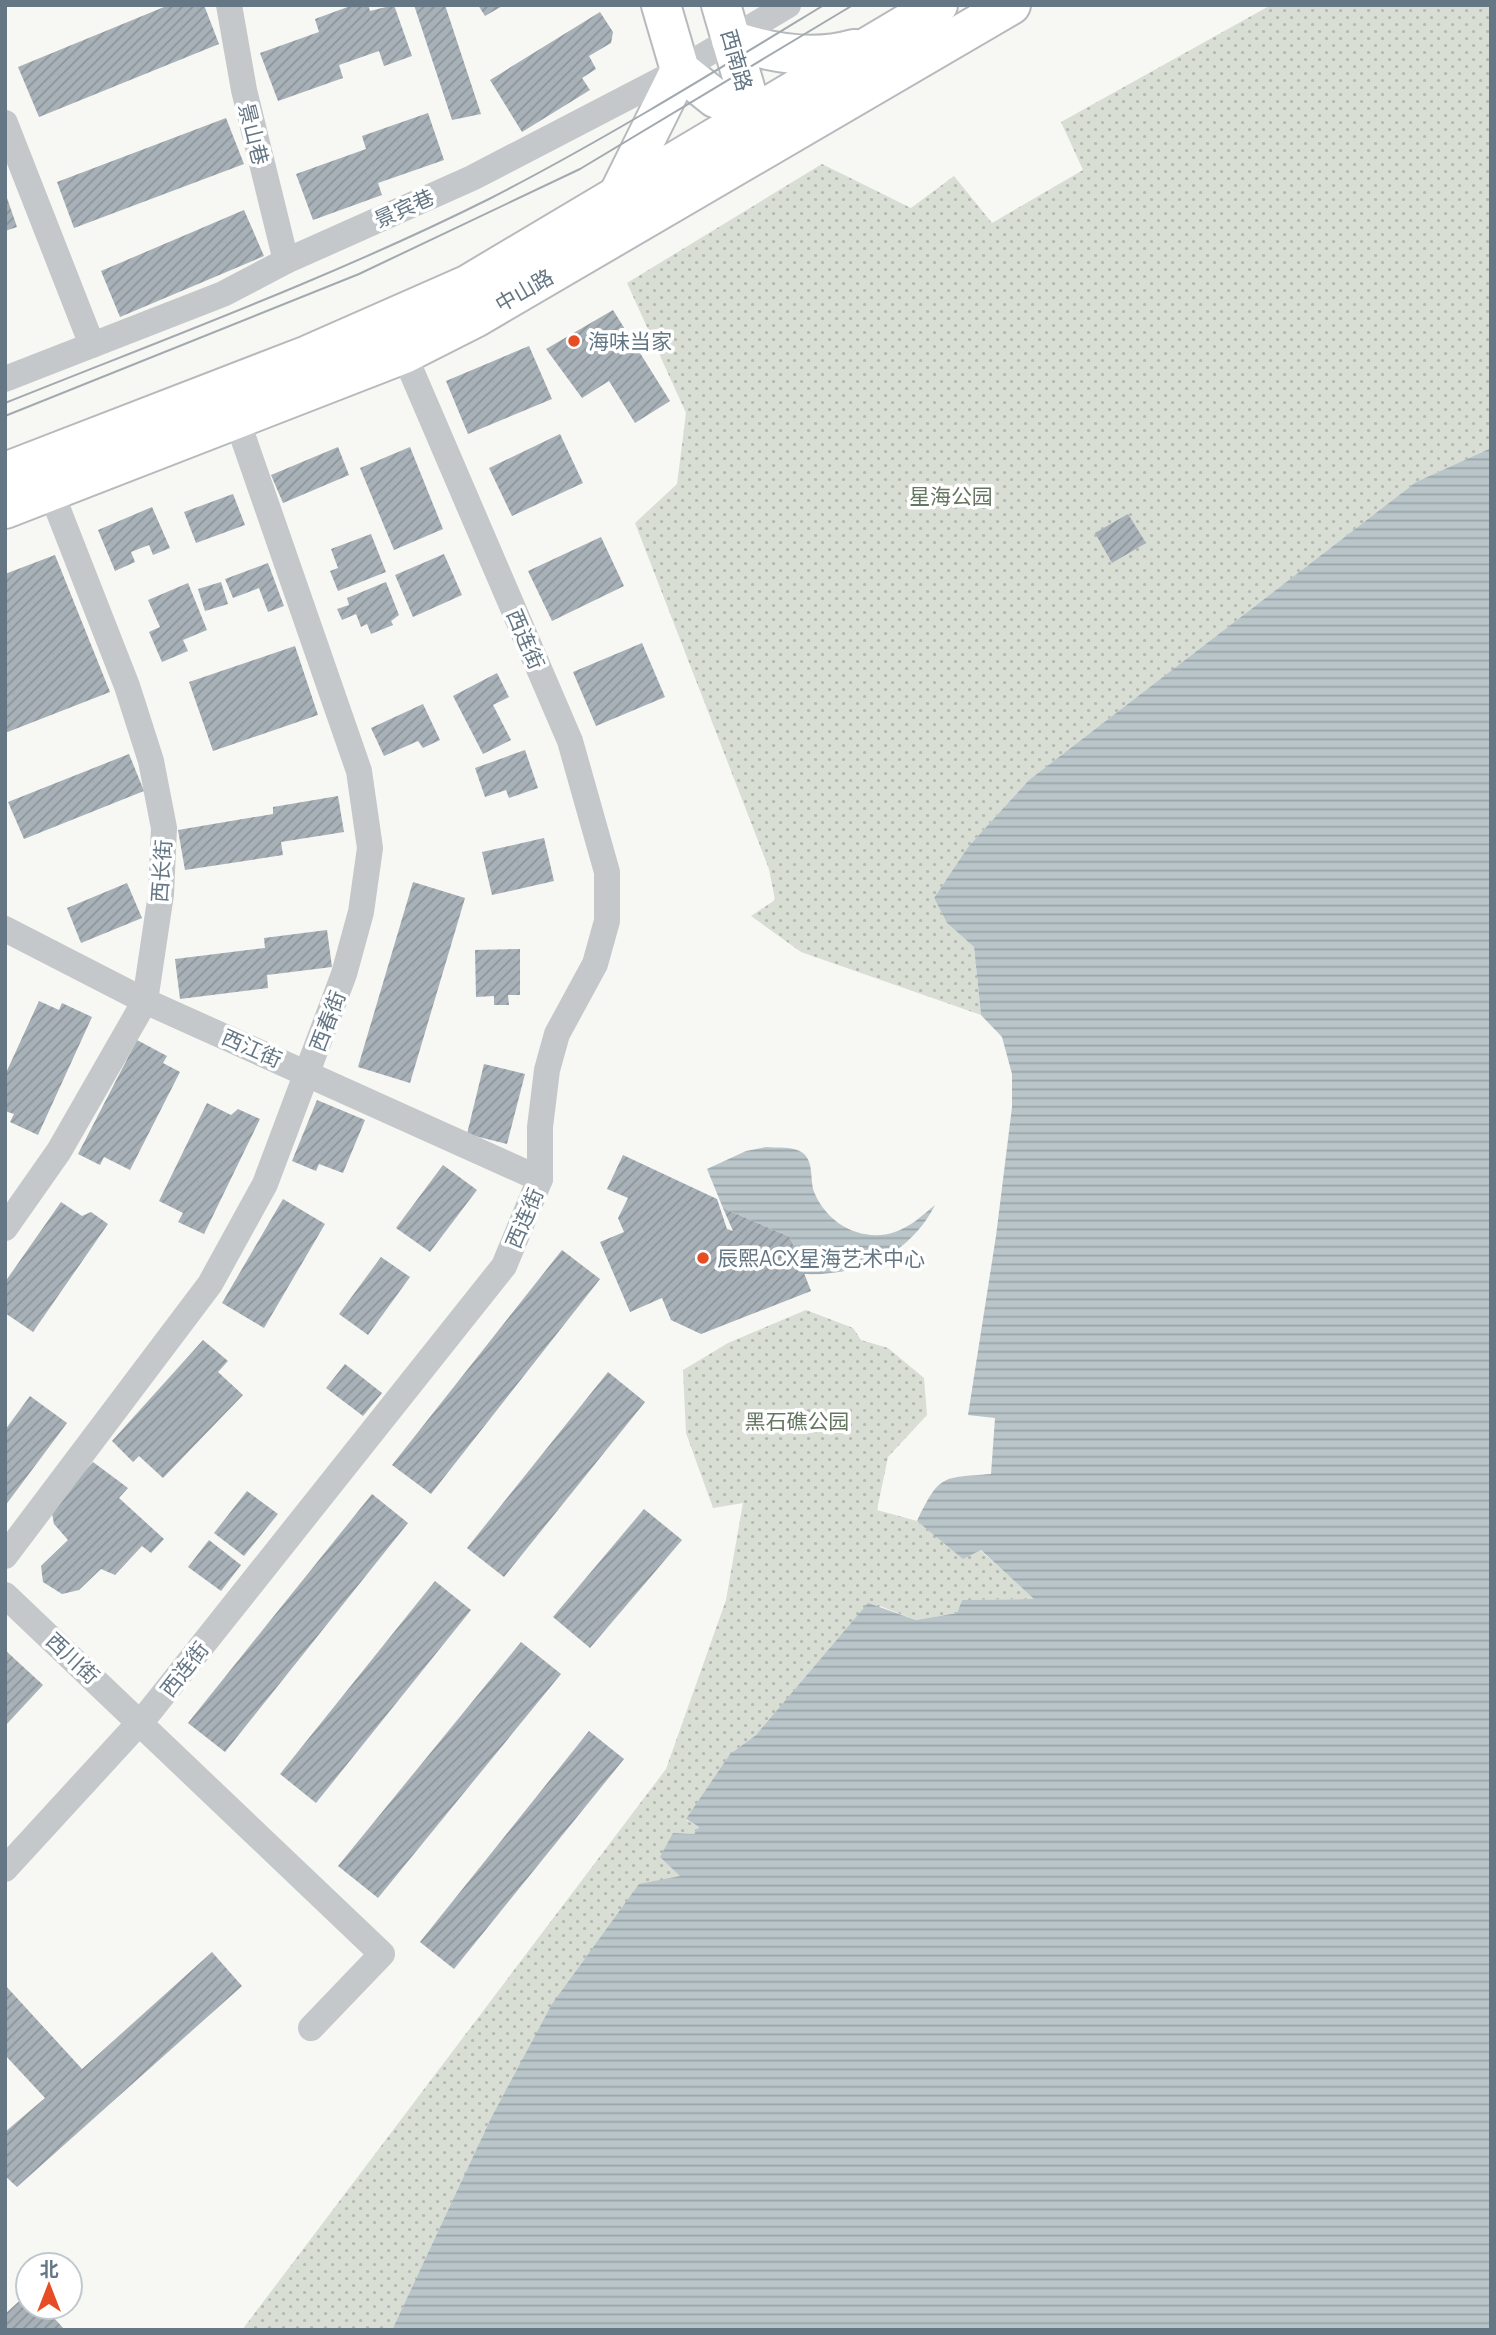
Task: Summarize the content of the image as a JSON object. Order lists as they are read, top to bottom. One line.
{"streets":{"main road":["西南路","中山路"],"street":["景山巷","景宾巷","西连街","西长街","西春街","西江街","西川街"]},"crossings":[["西南路","景宾巷"],["西南路","中山路"],["景山巷","景宾巷"],["中山路","西连街"],["中山路","西长街"],["中山路","西春街"],["西连街","西江街"],["西连街","西川街"],["西长街","西江街"],["西春街","西江街"]],"parks":["星海公园","黑石礁公园"],"places":["海味当家","辰熙ACX星海艺术中心"],"north":"top"}
